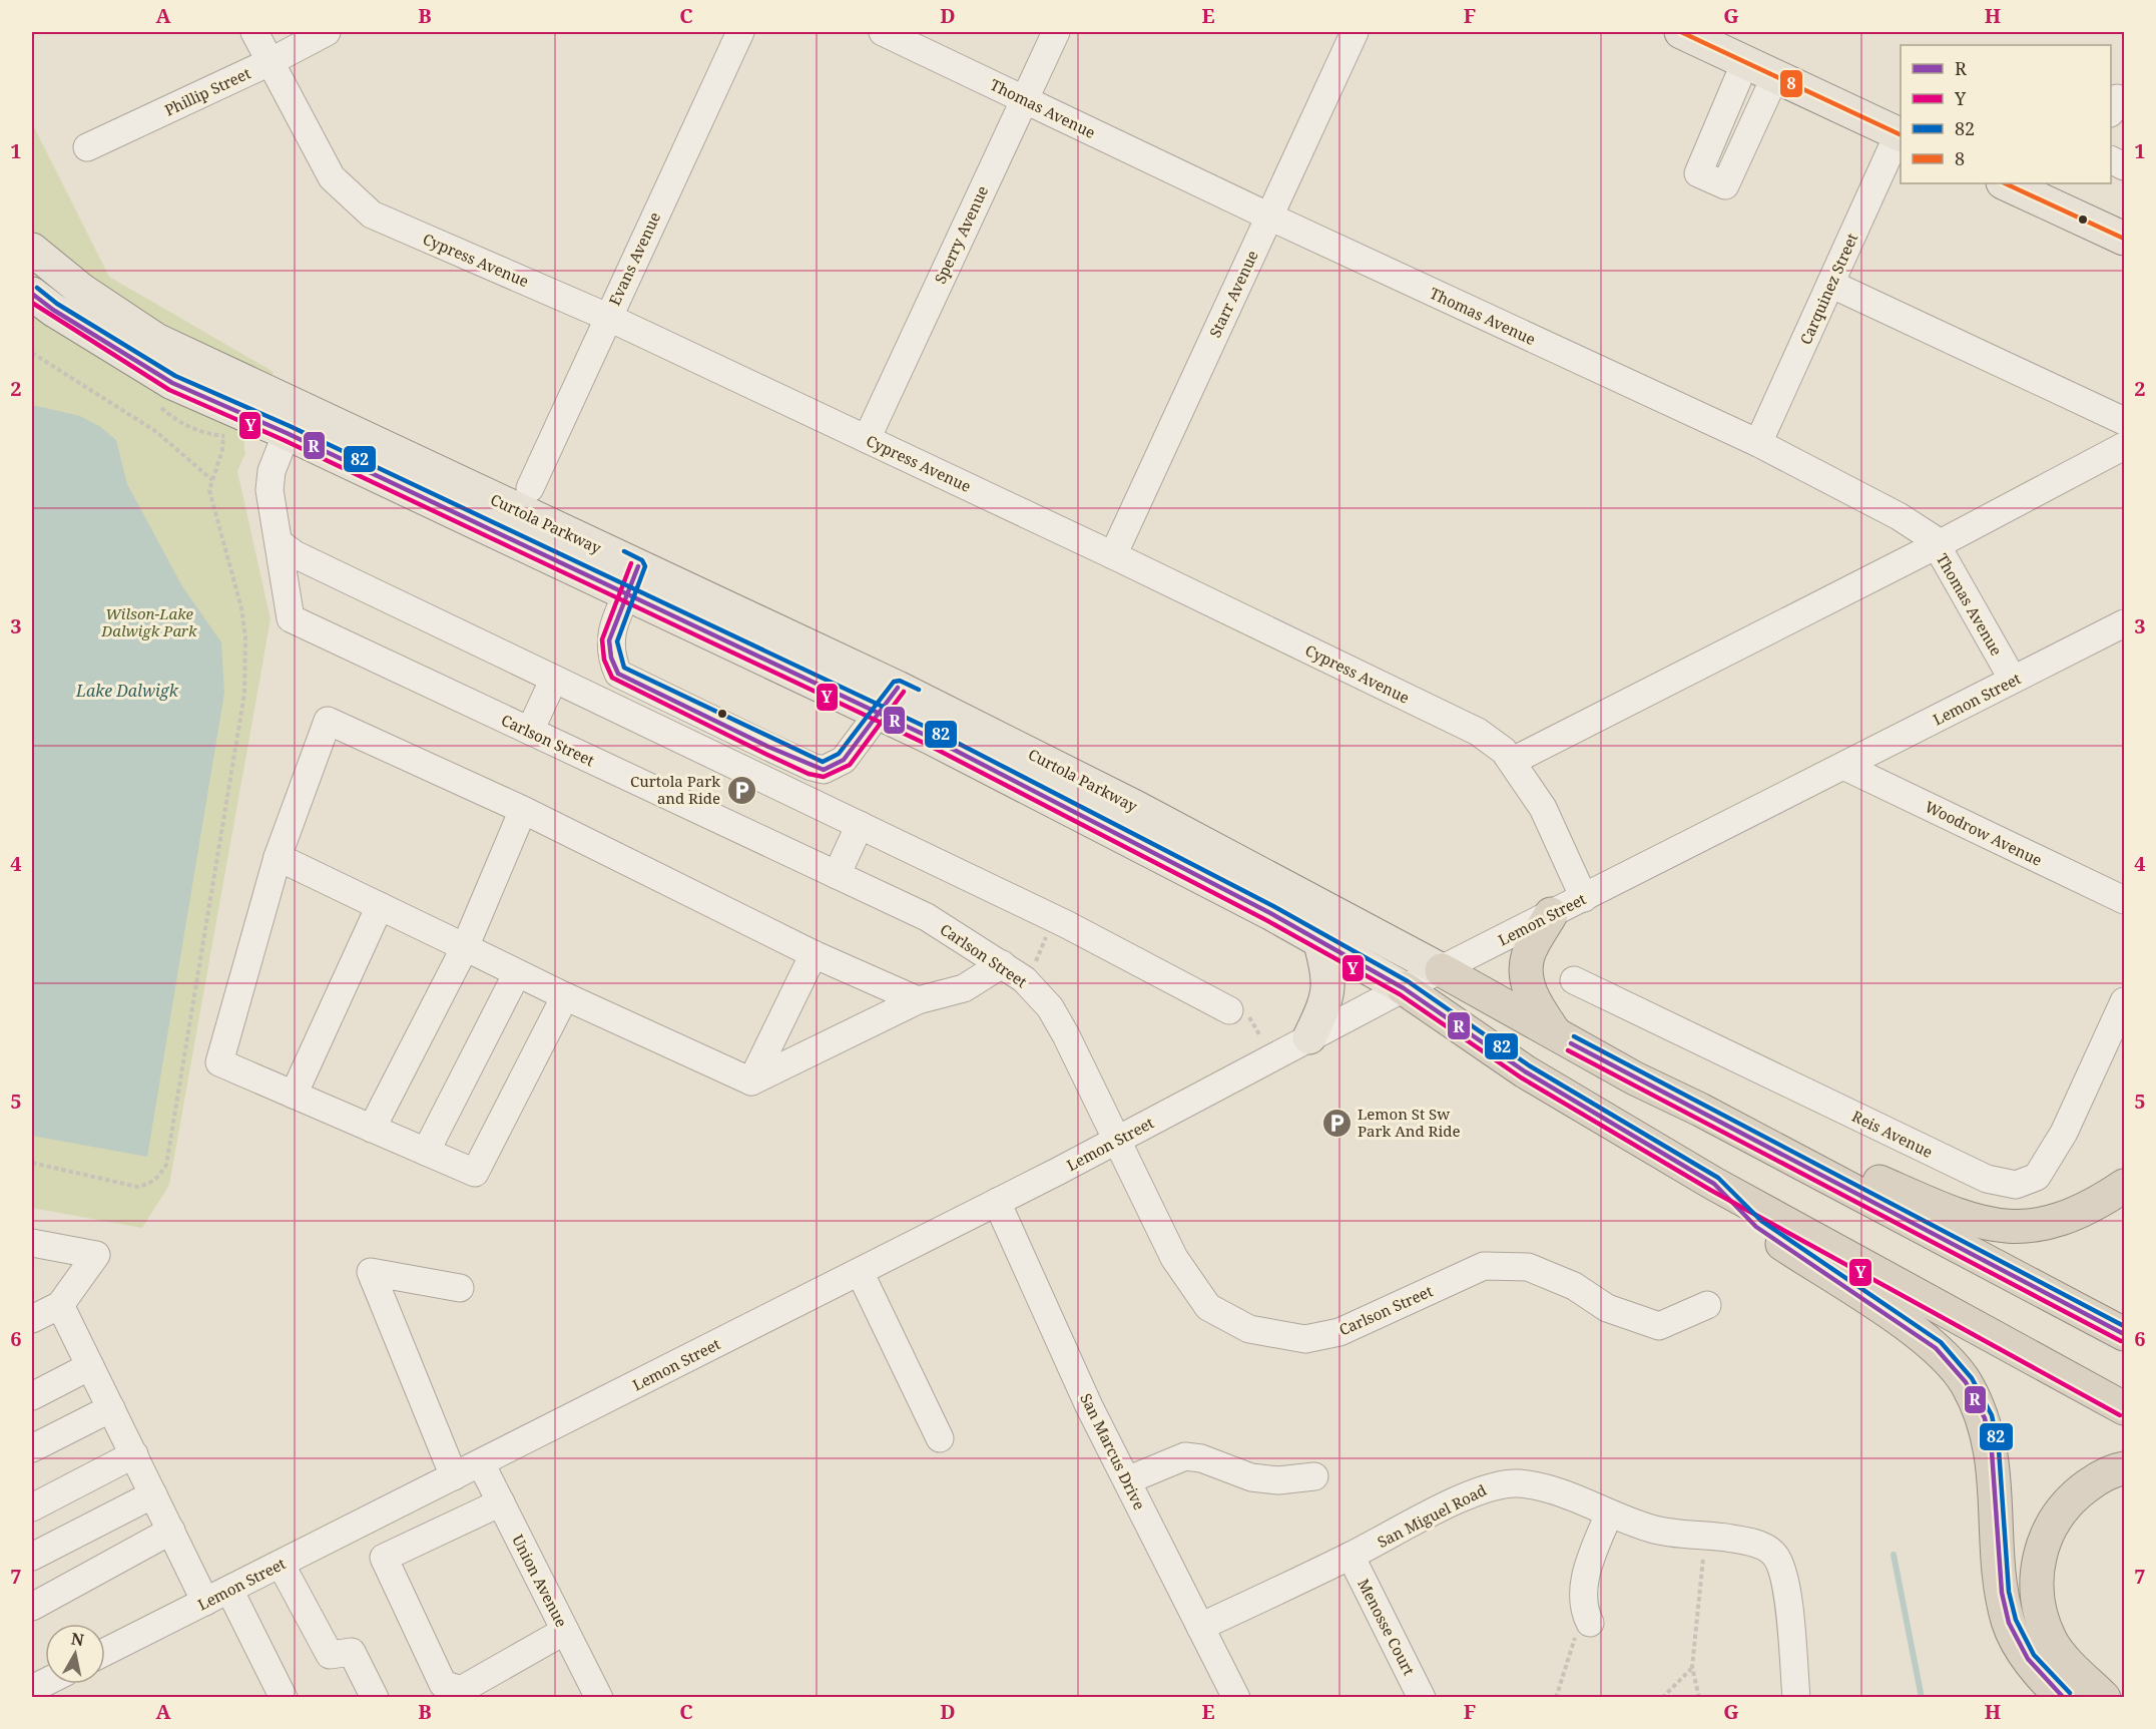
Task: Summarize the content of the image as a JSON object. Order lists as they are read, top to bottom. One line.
{"streets":{"highway":["Curtola Parkway"],"street":["Phillip Street","Thomas Avenue","Sperry Avenue","Evans Avenue","Cypress Avenue","Carquinez Street","Starr Avenue","Lemon Street","Carlson Street","Woodrow Avenue","Reis Avenue","San Marcus Drive","San Miguel Road","Union Avenue","Menosse Court"]},"crossings":[["Phillip Street","Cypress Avenue"],["Thomas Avenue","Sperry Avenue"],["Thomas Avenue","Carquinez Street"],["Thomas Avenue","Starr Avenue"],["Thomas Avenue","Lemon Street"],["Sperry Avenue","Cypress Avenue"],["Evans Avenue","Cypress Avenue"],["Cypress Avenue","Starr Avenue"],["Cypress Avenue","Lemon Street"],["Curtola Parkway","Lemon Street"],["Curtola Parkway","Carlson Street"],["Lemon Street","Carlson Street"],["Lemon Street","Woodrow Avenue"],["Lemon Street","San Marcus Drive"],["Lemon Street","Union Avenue"],["San Marcus Drive","San Miguel Road"],["San Miguel Road","Menosse Court"]],"water":["Lake Dalwigk"],"parks":["Wilson-Lake Dalwigk Park"],"places":{"parking":["Curtola Park and Ride","Lemon St Sw Park And Ride"]},"lines":["transit line 8","transit line 82","transit line R","transit line Y"],"legend":["R","Y","82","8"],"north":"top","grid":{"columns":["A","B","C","D","E","F","G","H"],"rows":["1","2","3","4","5","6","7"]}}
